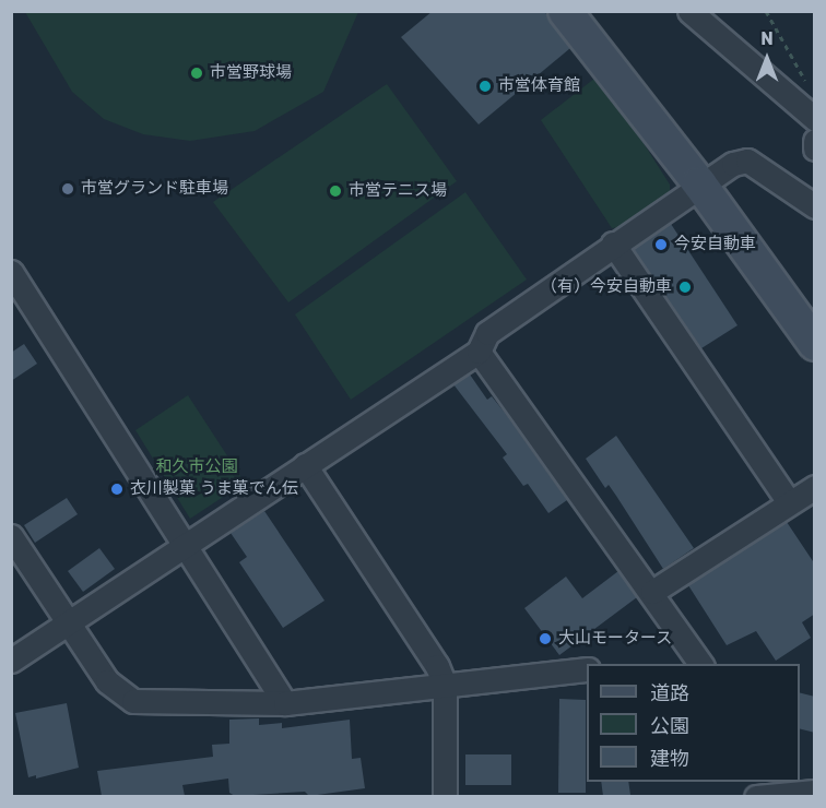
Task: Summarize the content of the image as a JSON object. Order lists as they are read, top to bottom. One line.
{"parks":["和久市公園"],"places":["市営野球場","市営体育館","市営グランド駐車場","市営テニス場","今安自動車","（有）今安自動車","衣川製菓 うま菓でん伝","大山モータース"],"legend":["道路","公園","建物"],"north":"top"}
